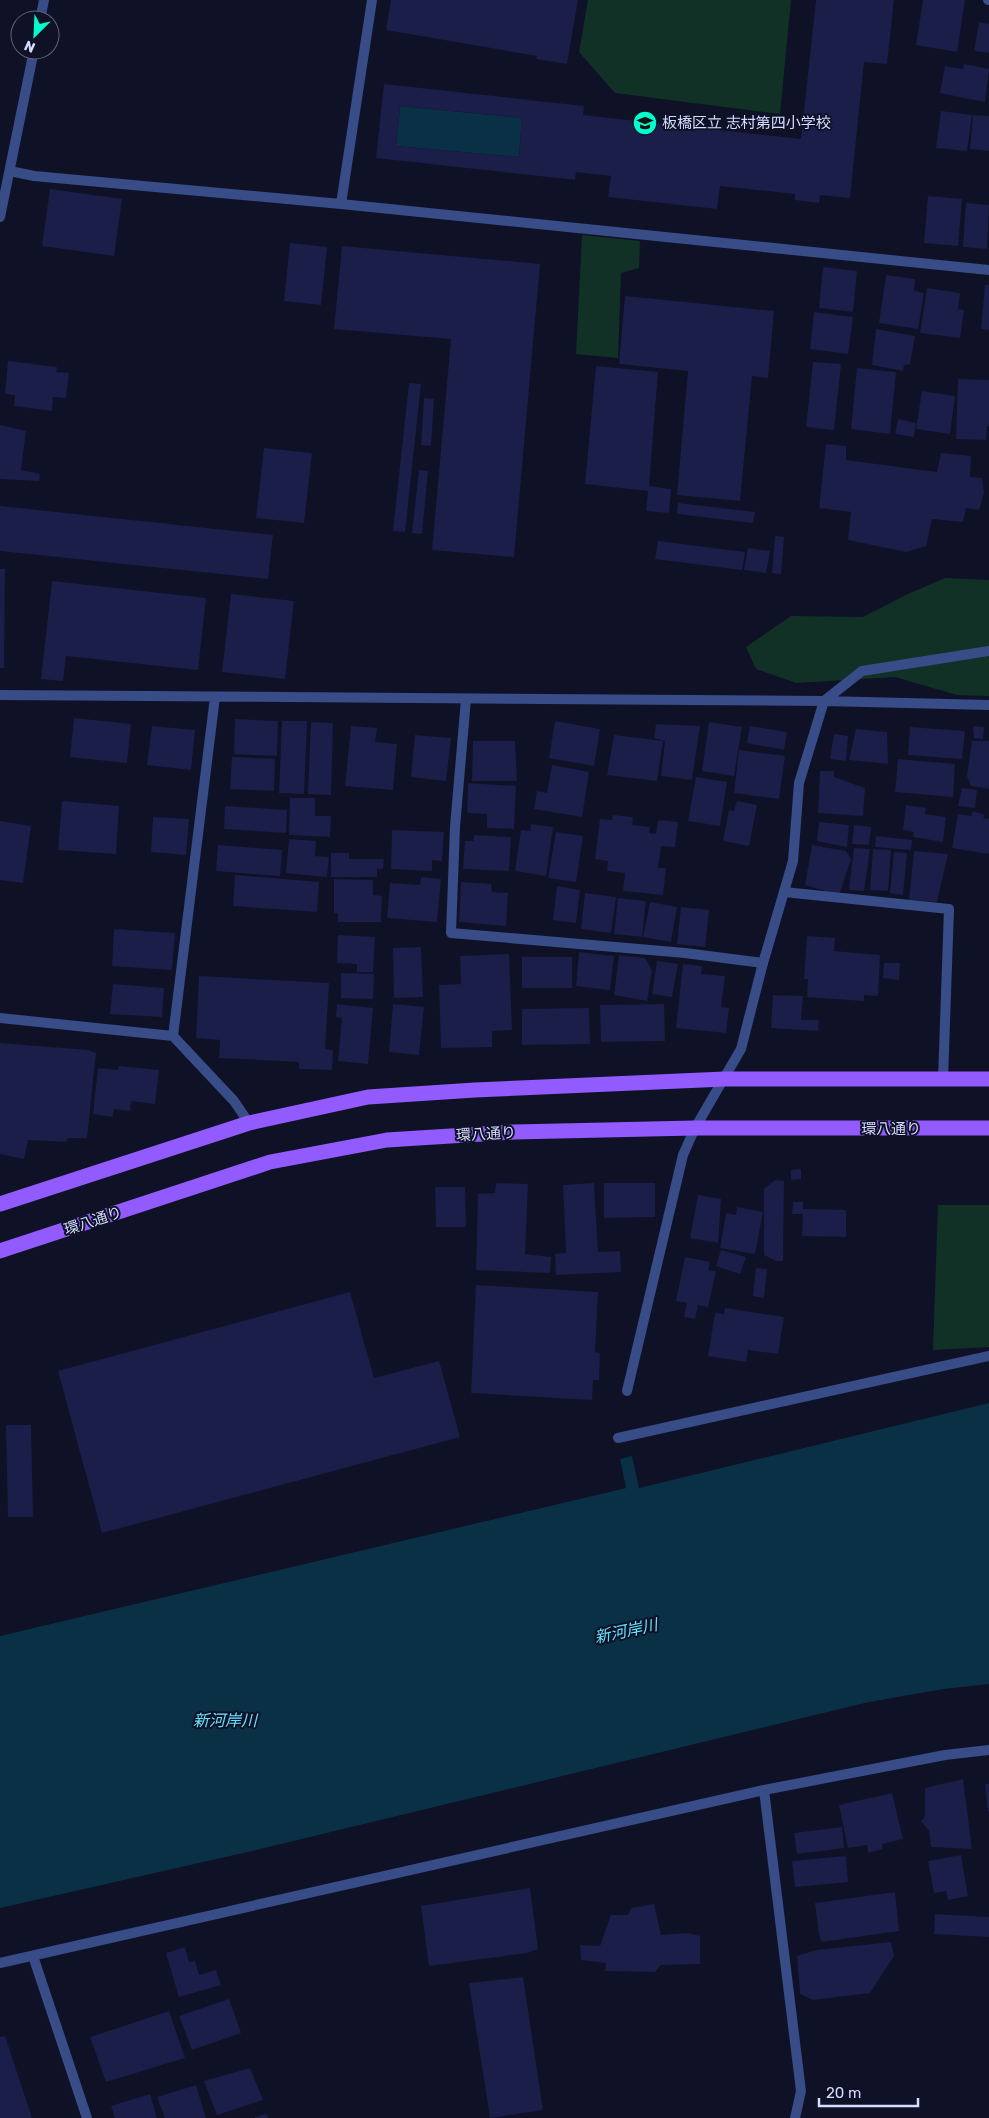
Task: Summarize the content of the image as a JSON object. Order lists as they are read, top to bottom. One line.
{"streets":{"main road":["環八通り"]},"water":["新河岸川"],"places":{"school or university":["板橋区立 志村第四小学校"]},"scale_bar":"20 m","north":"bottom left"}
